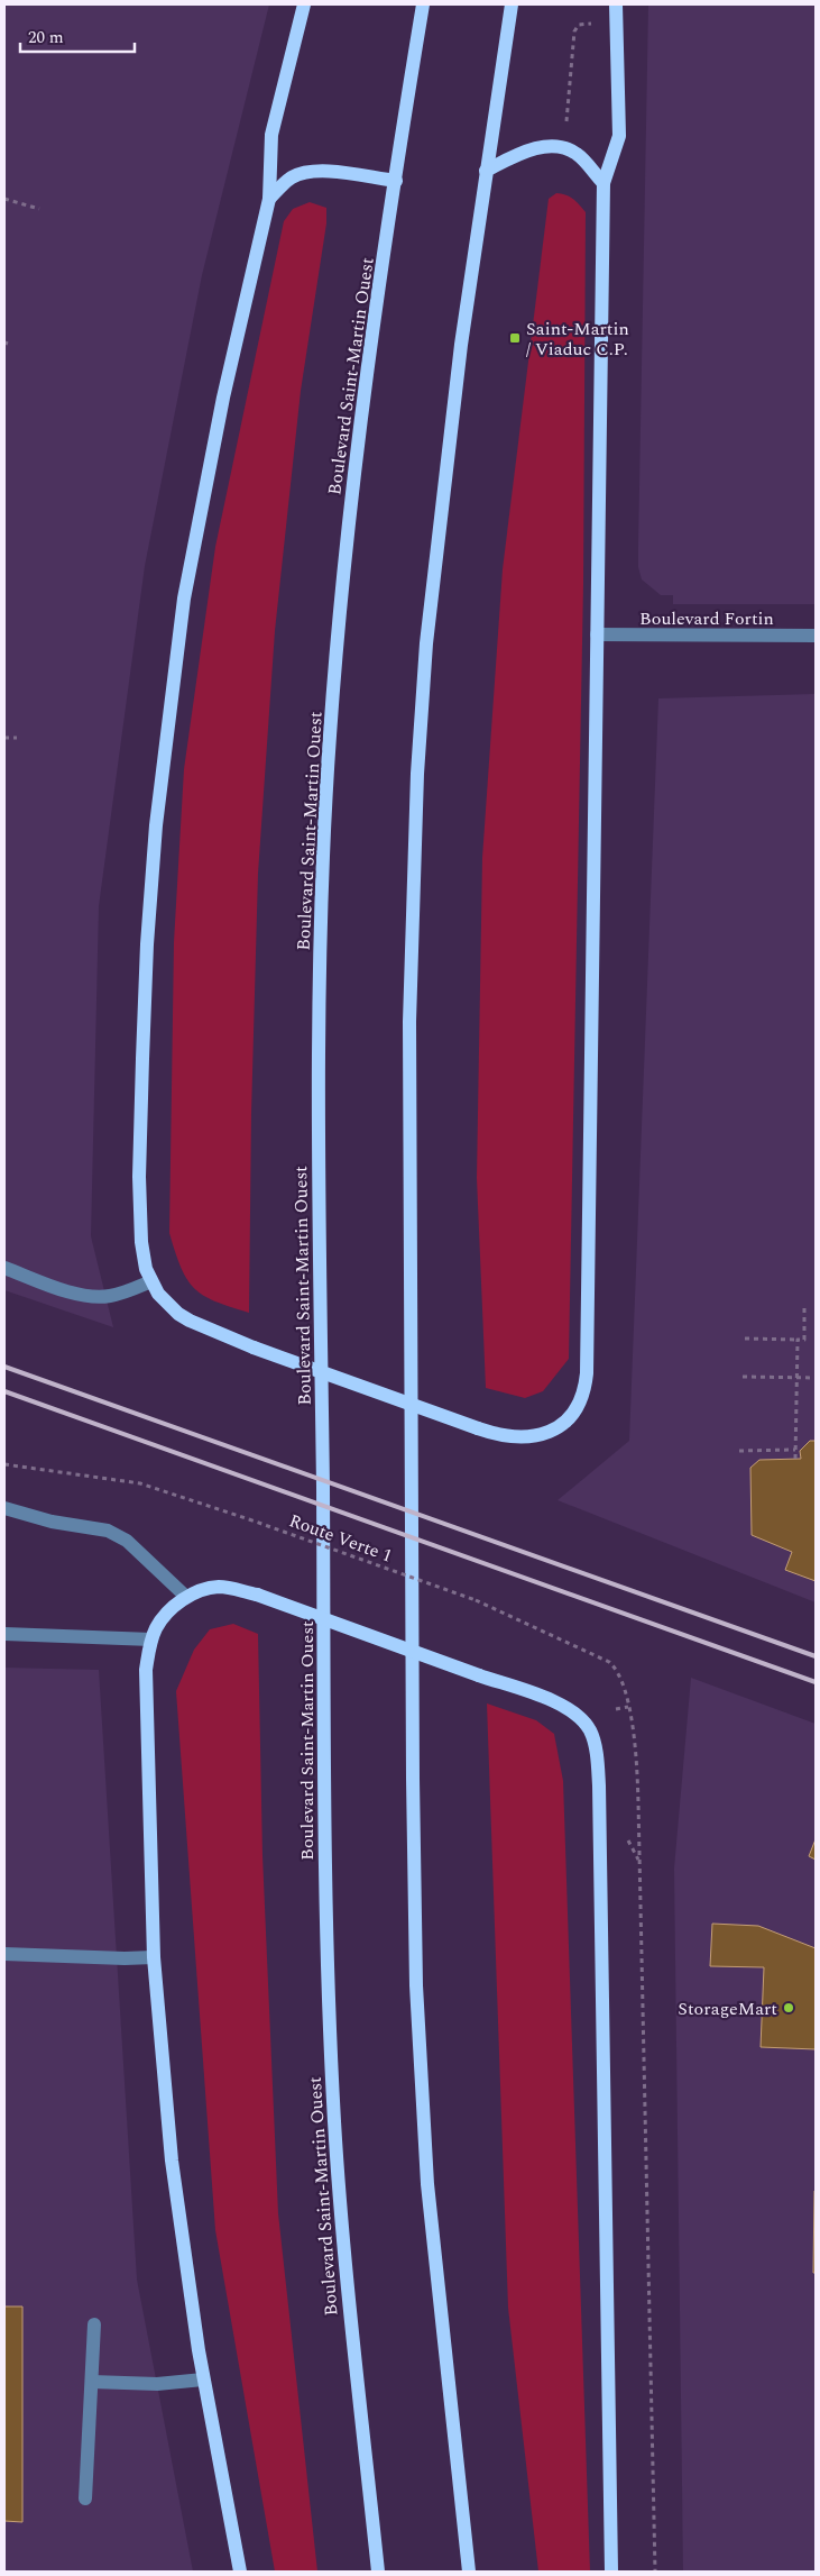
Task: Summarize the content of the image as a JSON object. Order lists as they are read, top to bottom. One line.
{"streets":{"main road":["Boulevard Saint-Martin Ouest"],"street":["Boulevard Fortin"],"path":["Route Verte 1"]},"places":{"transit":["Saint-Martin / Viaduc C.P."],"other":["StorageMart"]},"scale_bar":"20 m"}
